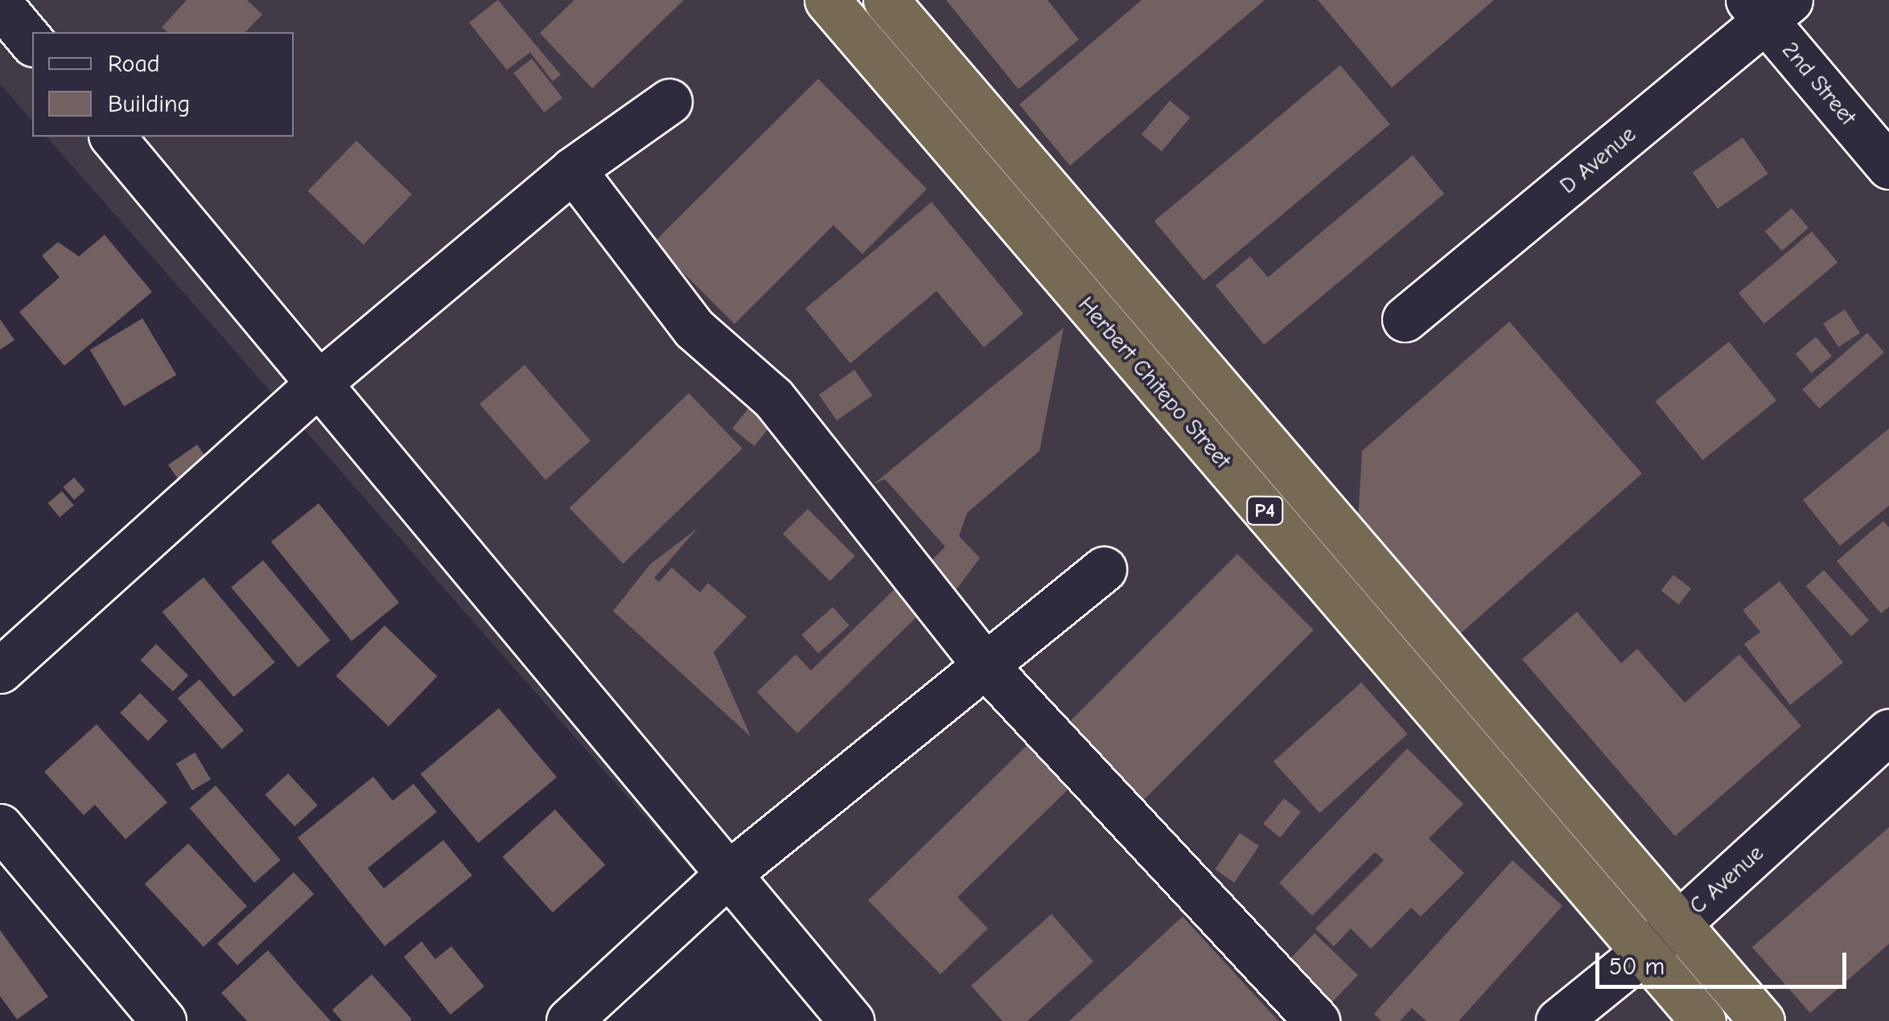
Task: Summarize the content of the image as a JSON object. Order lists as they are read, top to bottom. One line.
{"streets":{"highway":["Herbert Chitepo Street","P4"],"street":["2nd Street","D Avenue","C Avenue"]},"crossings":[["2nd Street","D Avenue"],["Herbert Chitepo Street","C Avenue"]],"legend":["Road","Building"],"scale_bar":"50 m"}
